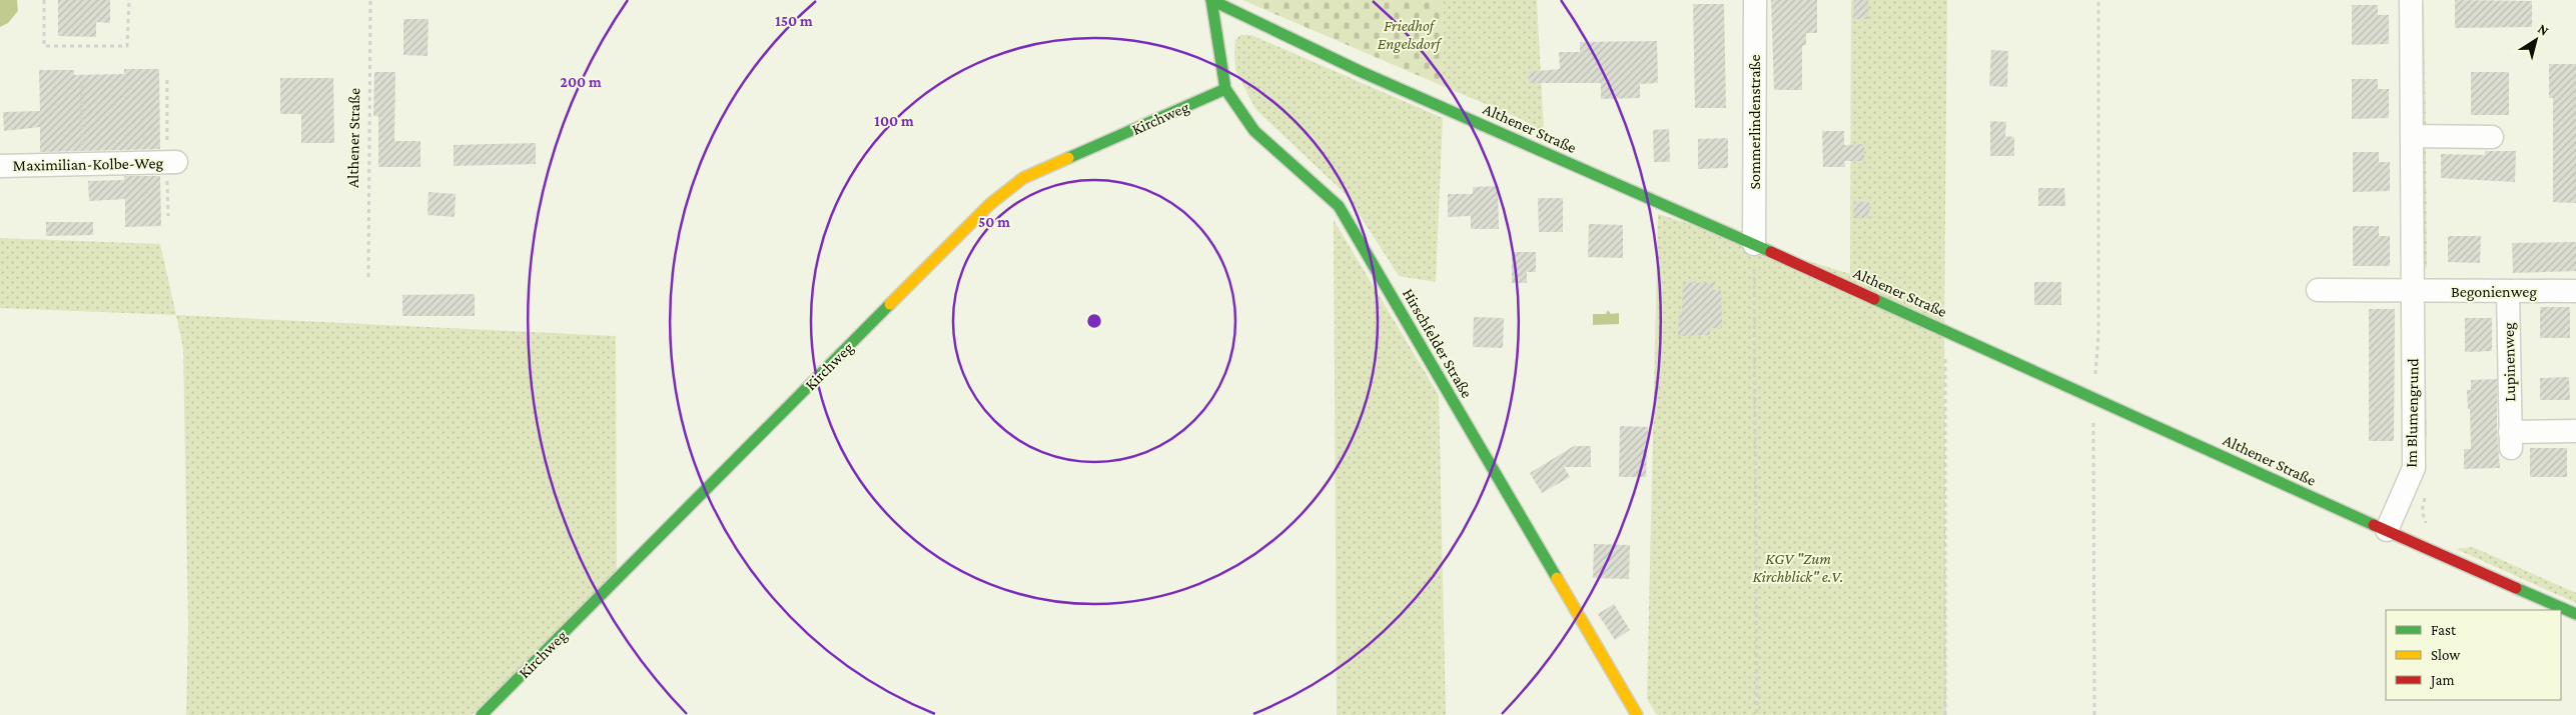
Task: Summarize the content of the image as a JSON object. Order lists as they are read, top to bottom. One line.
{"streets":{"street":["Kirchweg","Sommerlindenstraße","Althener Straße","Maximilian-Kolbe-Weg","Begonienweg","Hirschfelder Straße","Lupinenweg","Im Blumengrund"]},"crossings":[["Kirchweg","Hirschfelder Straße"],["Sommerlindenstraße","Althener Straße"],["Althener Straße","Hirschfelder Straße"],["Althener Straße","Im Blumengrund"],["Begonienweg","Lupinenweg"],["Begonienweg","Im Blumengrund"]],"parks":["Friedhof Engelsdorf","KGV \"Zum Kirchblick\" e.V."],"legend":["Fast","Slow","Jam"],"north":"top right","rings":["150 m","200 m","100 m","50 m"]}
